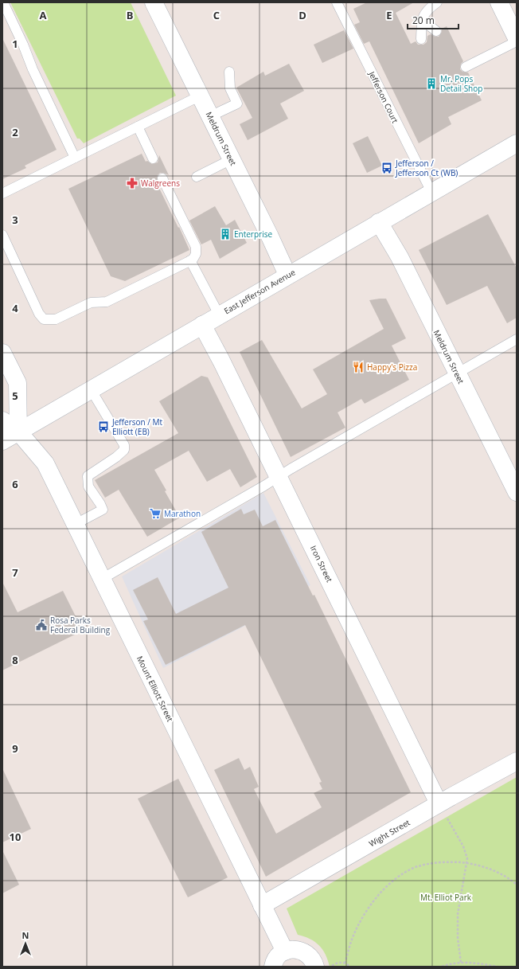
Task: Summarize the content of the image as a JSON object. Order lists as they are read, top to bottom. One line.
{"streets":{"street":["Meldrum Street","East Jefferson Avenue","Iron Street","Mount Elliott Street","Wight Street"],"lane":["Jefferson Court"]},"crossings":[["Jefferson Court","East Jefferson Avenue"],["Meldrum Street","East Jefferson Avenue"],["East Jefferson Avenue","Iron Street"],["East Jefferson Avenue","Mount Elliott Street"],["Iron Street","Wight Street"],["Mount Elliott Street","Wight Street"]],"parks":["Mt. Elliot Park"],"places":{"building":["Mr. Pops Detail Shop","Enterprise"],"bus stop":["Jefferson / Jefferson Ct (WB)","Jefferson / Mt Elliott (EB)"],"pharmacy":["Walgreens"],"restaurant":["Happy's Pizza"],"supermarket":["Marathon"],"public building":["Rosa Parks Federal Building"]},"scale_bar":"20 m","north":"top","grid":{"columns":["A","B","C","D","E"],"rows":["1","2","3","4","5","6","7","8","9","10"]}}
